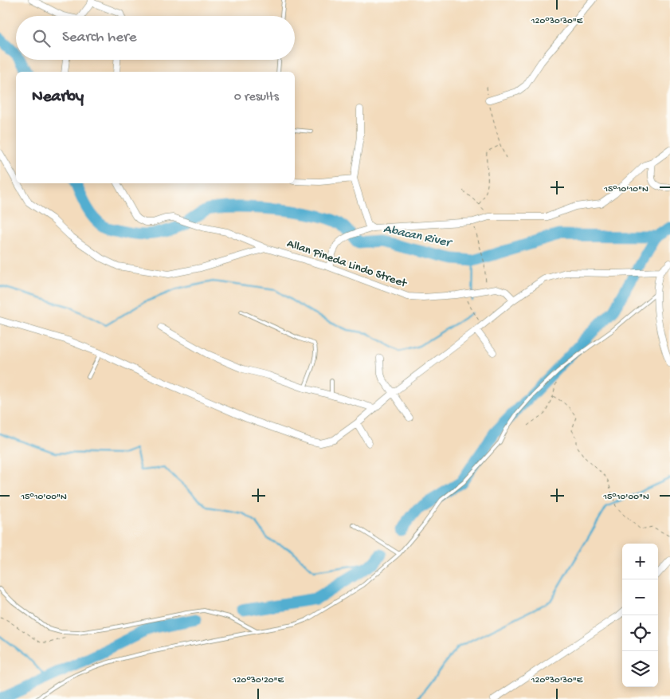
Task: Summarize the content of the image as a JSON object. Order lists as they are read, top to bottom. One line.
{"streets":{"street":["Allan Pineda Lindo Street"]},"water":["Abacan River"],"page":{"search":"Search here","heading":["Nearby","0 results"],"map_buttons":["+","−"]},"coordinates":["120°30'30\"E","15°10'10\"N","15°10'00\"N","120°30'20\"E"]}
